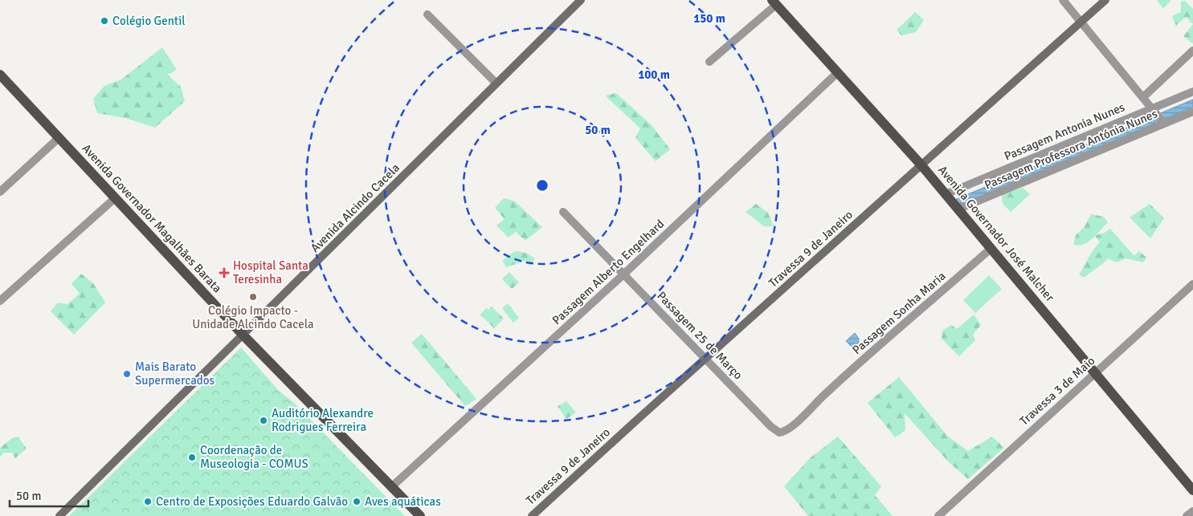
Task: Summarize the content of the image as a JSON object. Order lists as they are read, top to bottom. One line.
{"streets":{"main road":["Avenida Alcindo Cacela","Avenida Governador Magalhães Barata","Avenida Governador José Malcher","Travessa 9 de Janeiro"],"street":["Passagem Antonia Nunes","Passagem Professora Antónia Nunes","Passagem Alberto Engelhard","Passagem Sonha Maria","Passagem 25 de Março","Travessa 3 de Maio"]},"crossings":[["Passagem Antonia Nunes","Avenida Governador José Malcher"],["Passagem Professora Antónia Nunes","Avenida Governador José Malcher"],["Avenida Alcindo Cacela","Avenida Governador Magalhães Barata"],["Avenida Governador Magalhães Barata","Passagem Alberto Engelhard"],["Avenida Governador José Malcher","Travessa 9 de Janeiro"],["Avenida Governador José Malcher","Passagem Alberto Engelhard"],["Avenida Governador José Malcher","Passagem Sonha Maria"],["Avenida Governador José Malcher","Travessa 3 de Maio"],["Travessa 9 de Janeiro","Passagem 25 de Março"],["Passagem Alberto Engelhard","Passagem 25 de Março"],["Passagem Sonha Maria","Passagem 25 de Março"]],"places":{"other":["Colégio Gentil","Colégio Impacto - Unidade Alcindo Cacela","Mais Barato Supermercados","Auditório Alexandre Rodrigues Ferreira","Coordenação de Museologia - COMUS","Centro de Exposições Eduardo Galvão","Aves aquáticas"],"health":["Hospital Santa Teresinha"]},"scale_bar":"50 m","rings":["150 m","100 m","50 m"]}
